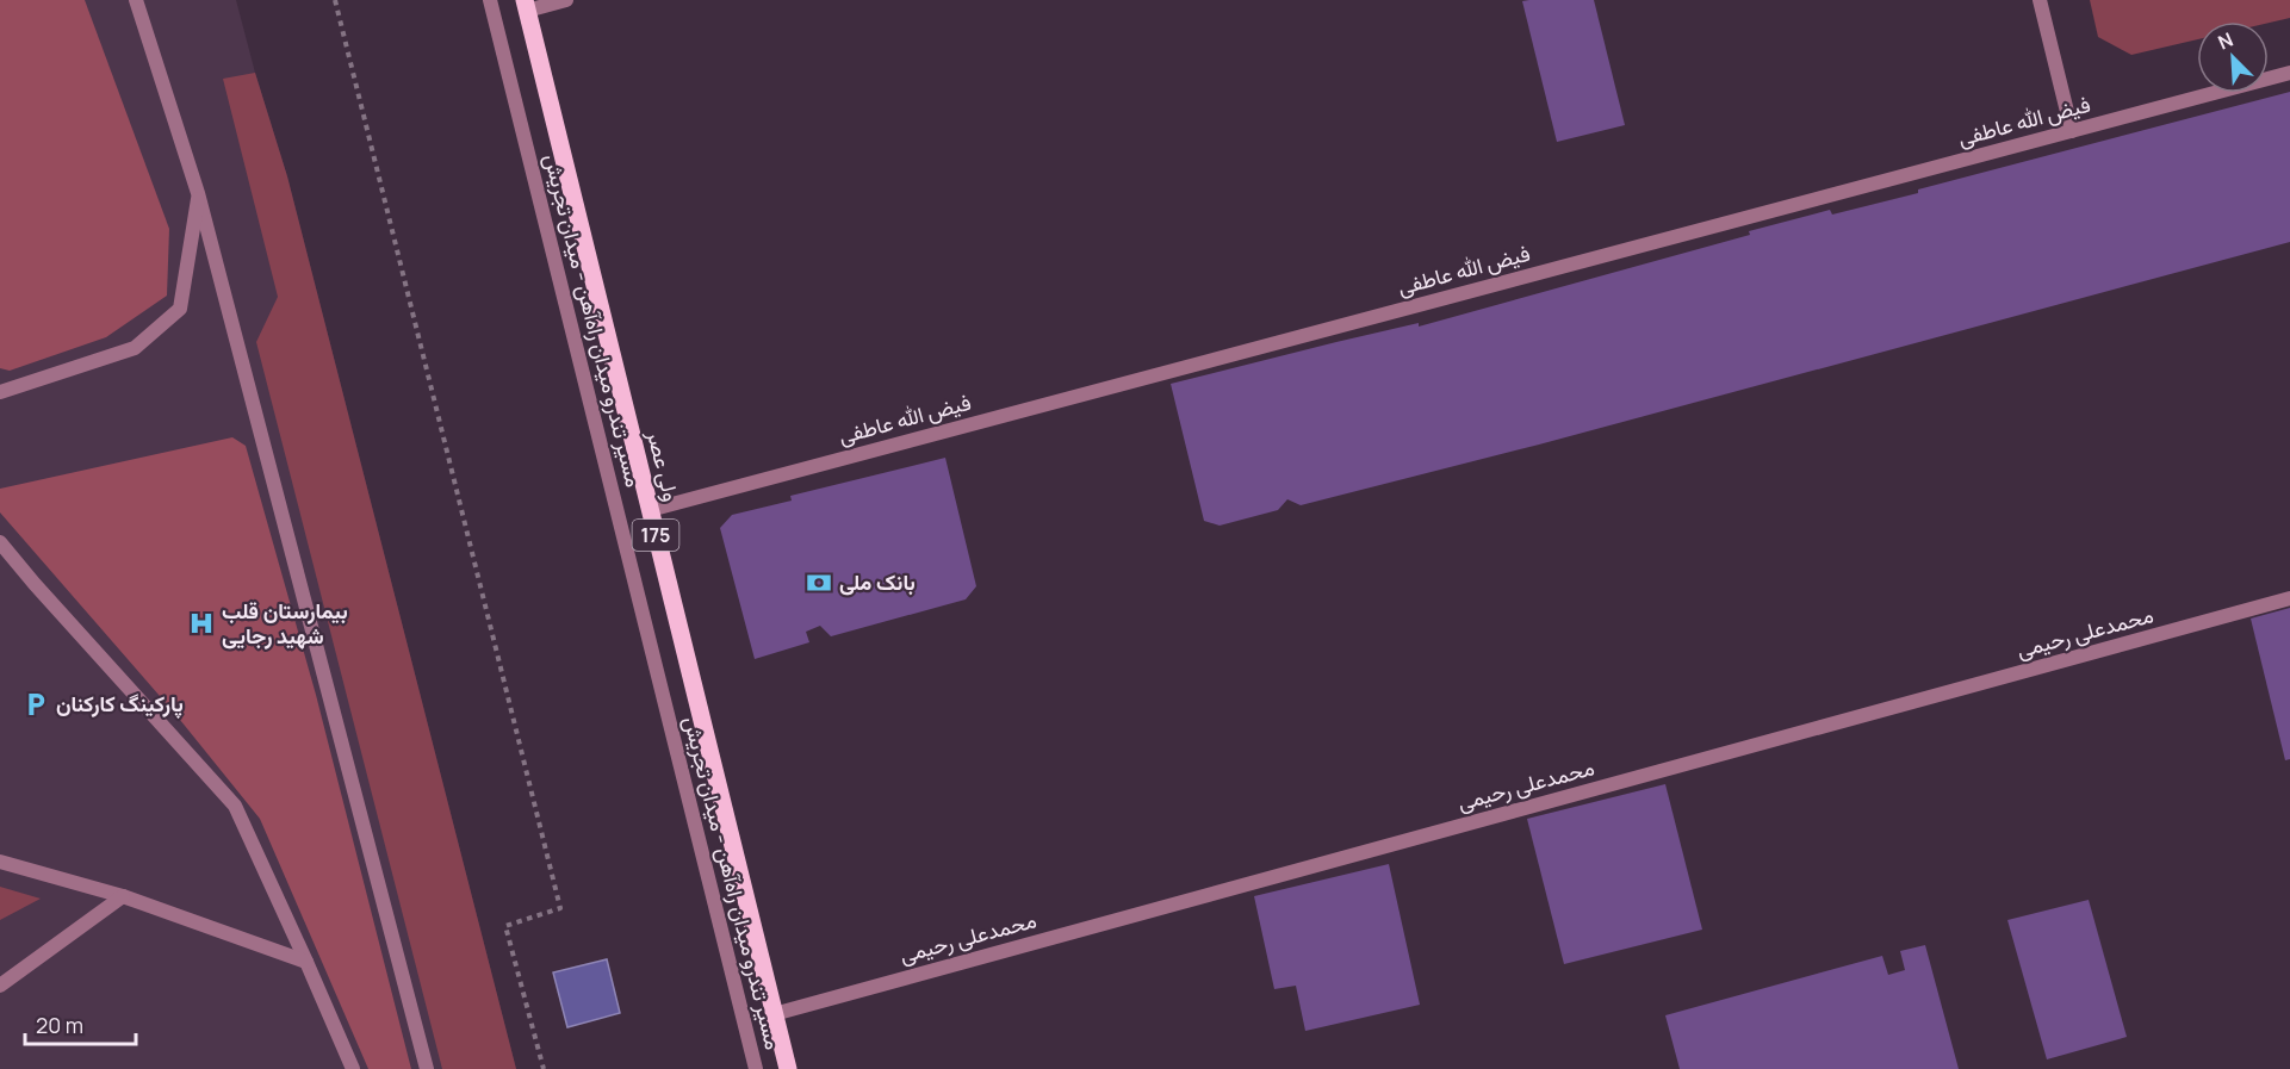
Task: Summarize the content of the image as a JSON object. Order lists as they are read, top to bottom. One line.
{"streets":{"main road":["ولی عصر","175"],"street":["فیض الله عاطفی","مسیر تندرو میدان راه‌آهن - میدان تجریش","محمدعلی رحیمی"]},"crossings":[["فیض الله عاطفی","ولی عصر"],["ولی عصر","محمدعلی رحیمی"]],"places":{"bank":["بانک ملی"],"hospital":["بیمارستان قلب شهید رجایی"],"parking":["پارکینگ کارکنان"]},"scale_bar":"20 m","north":"top left"}
